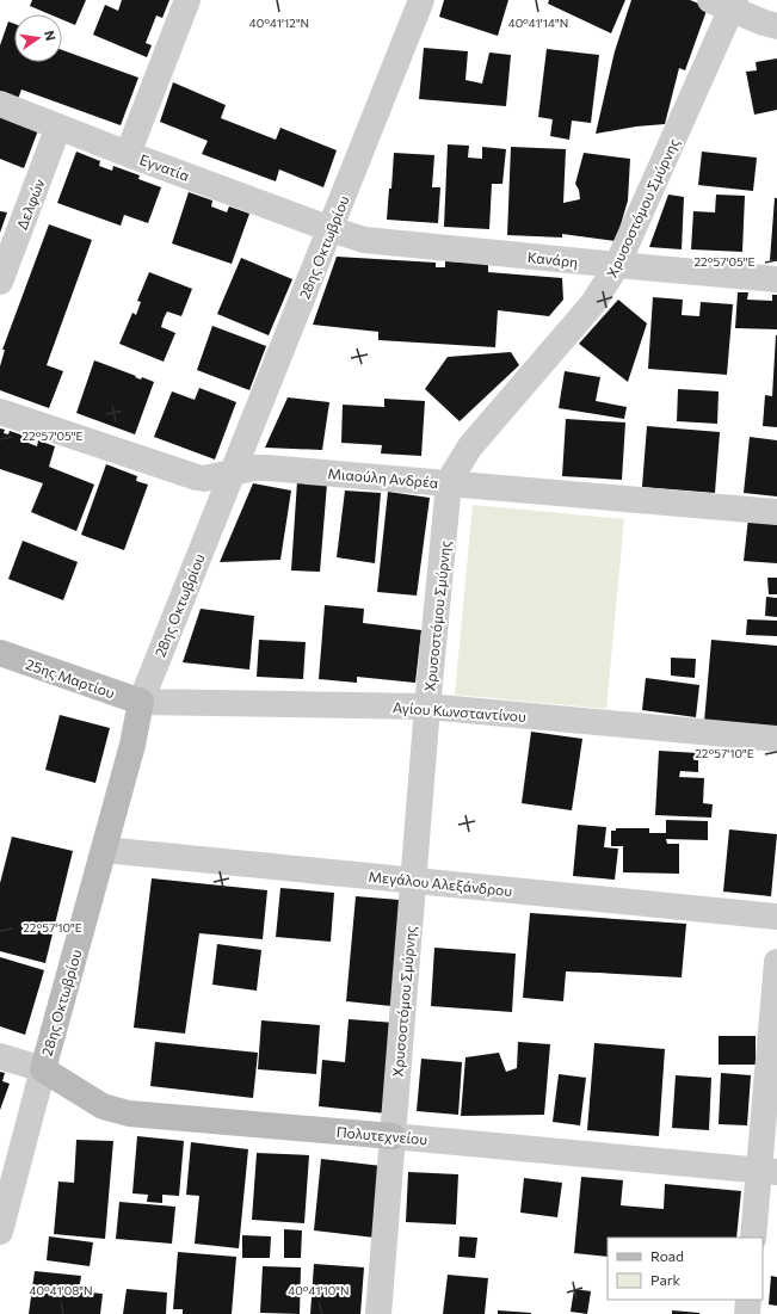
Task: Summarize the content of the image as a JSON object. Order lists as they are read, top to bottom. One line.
{"streets":{"main road":["28ης Οκτωβρίου","25ης Μαρτίου","Πολυτεχνείου"],"street":["Εγνατία","Δελφών","Χρυσοστόμου Σμύρνης","Κανάρη","Μιαούλη Ανδρέα","Αγίου Κωνσταντίνου","Μεγάλου Αλεξάνδρου"]},"crossings":[["Εγνατία","Δελφών"],["Εγνατία","28ης Οκτωβρίου"],["Εγνατία","Κανάρη"],["Χρυσοστόμου Σμύρνης","Κανάρη"],["Χρυσοστόμου Σμύρνης","Μιαούλη Ανδρέα"],["Χρυσοστόμου Σμύρνης","Αγίου Κωνσταντίνου"],["Χρυσοστόμου Σμύρνης","Μεγάλου Αλεξάνδρου"],["Χρυσοστόμου Σμύρνης","Πολυτεχνείου"],["28ης Οκτωβρίου","Κανάρη"],["28ης Οκτωβρίου","Μιαούλη Ανδρέα"],["28ης Οκτωβρίου","25ης Μαρτίου"],["28ης Οκτωβρίου","Αγίου Κωνσταντίνου"],["28ης Οκτωβρίου","Μεγάλου Αλεξάνδρου"],["28ης Οκτωβρίου","Πολυτεχνείου"],["25ης Μαρτίου","Αγίου Κωνσταντίνου"]],"legend":["Road","Park"],"north":"right","coordinates":["40°41'12\"N","40°41'14\"N","22°57'05\"E","22°57'10\"E","40°41'08\"N","40°41'10\"N"]}
